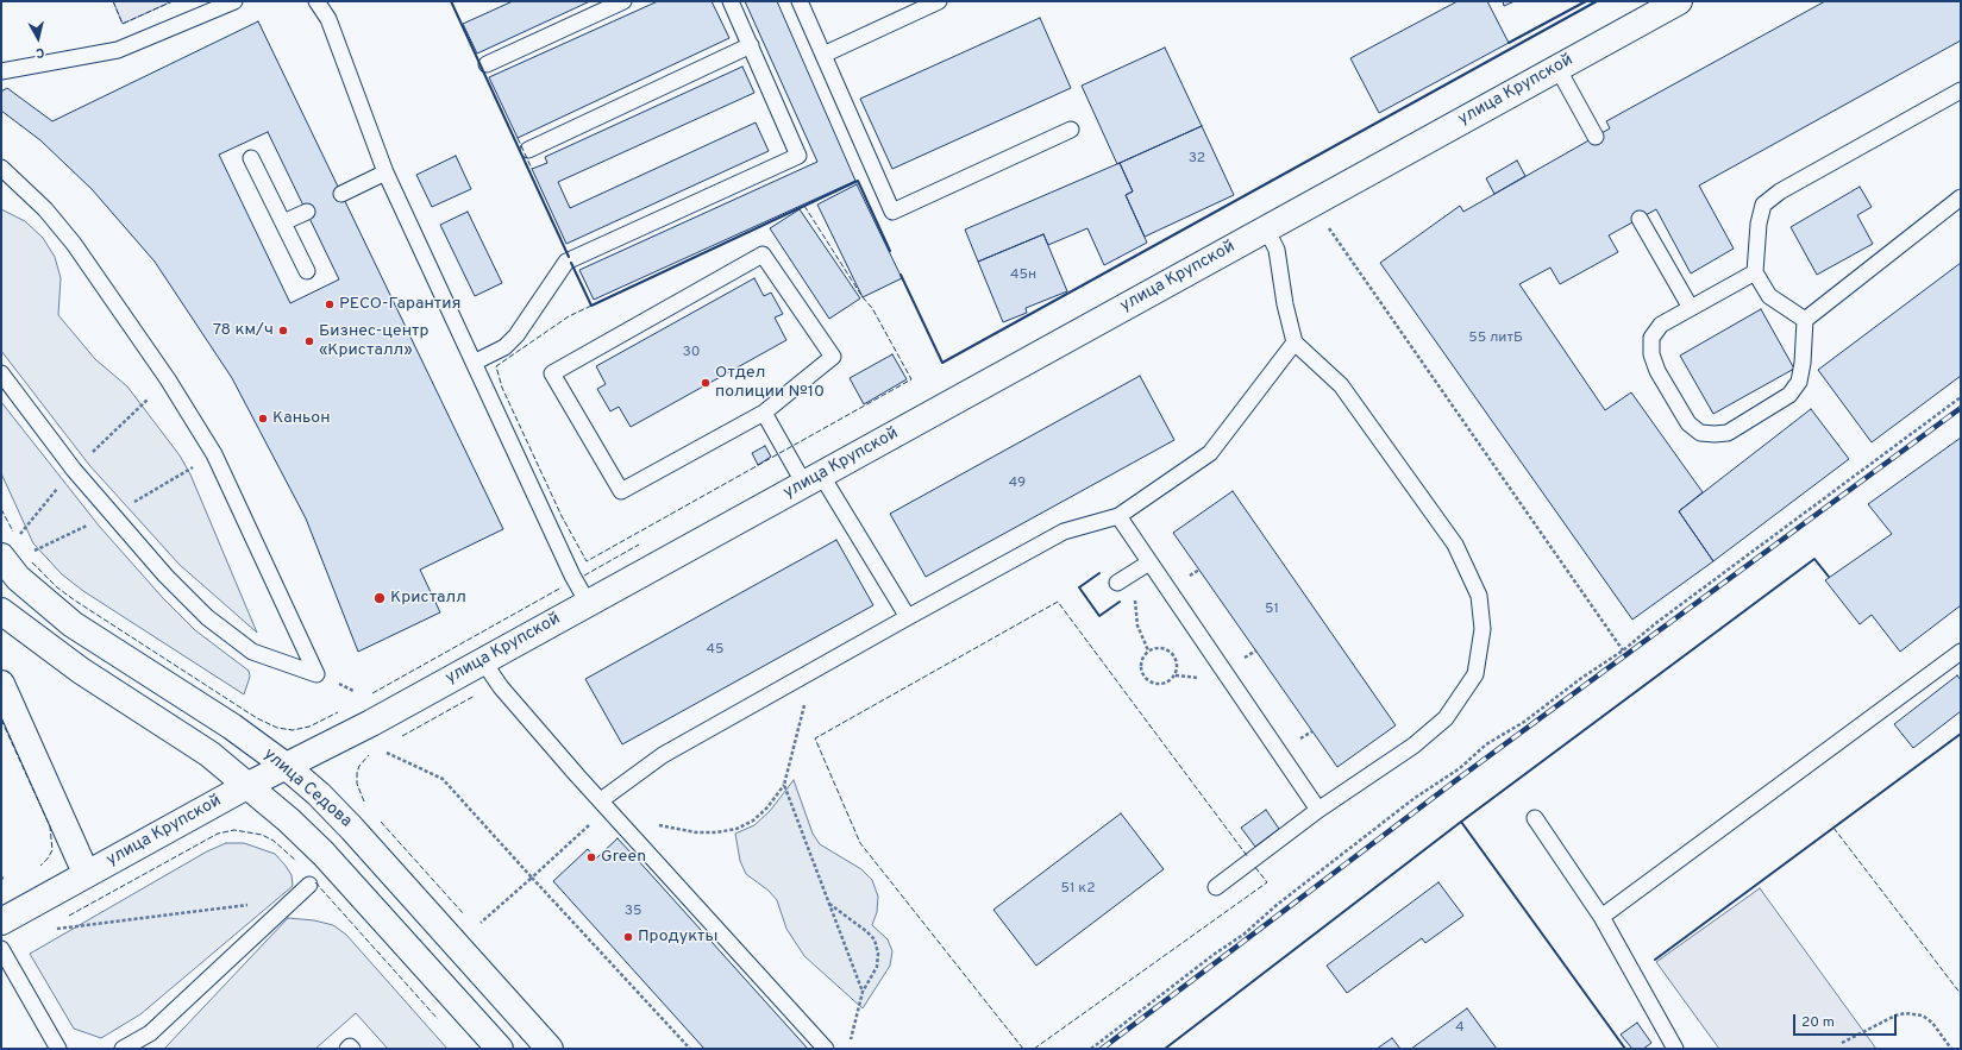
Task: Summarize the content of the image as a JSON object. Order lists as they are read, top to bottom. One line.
{"streets":{"street":["улица Крупской","улица Седова"]},"crossings":[["улица Крупской","улица Седова"]],"places":["РЕСО-Гарантия","78 км/ч","Бизнес-центр «Кристалл»","Отдел полиции №10","Каньон","Кристалл","Green","Продукты"],"house_numbers":["32","45н","55 литБ","30","49","51","45","51 к2","35","4"],"scale_bar":"20 m","north":"bottom"}
